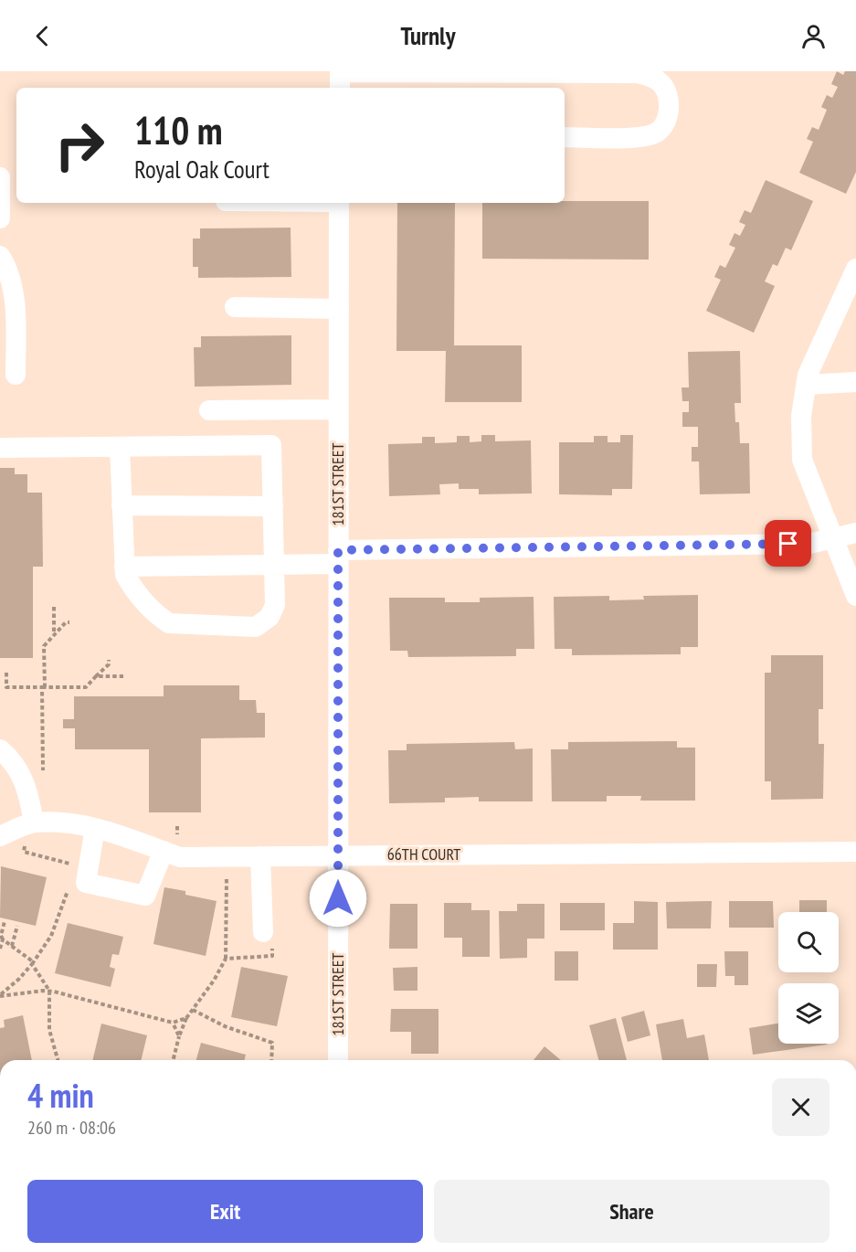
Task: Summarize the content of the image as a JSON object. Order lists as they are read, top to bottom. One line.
{"streets":{"street":["181ST STREET","66TH COURT"]},"crossings":[["181ST STREET","66TH COURT"]],"page":{"header":"Turnly","turn":["110 m","Royal Oak Court"],"heading":["4 min","260 m · 08:06"],"buttons":["Exit","Share"]}}
